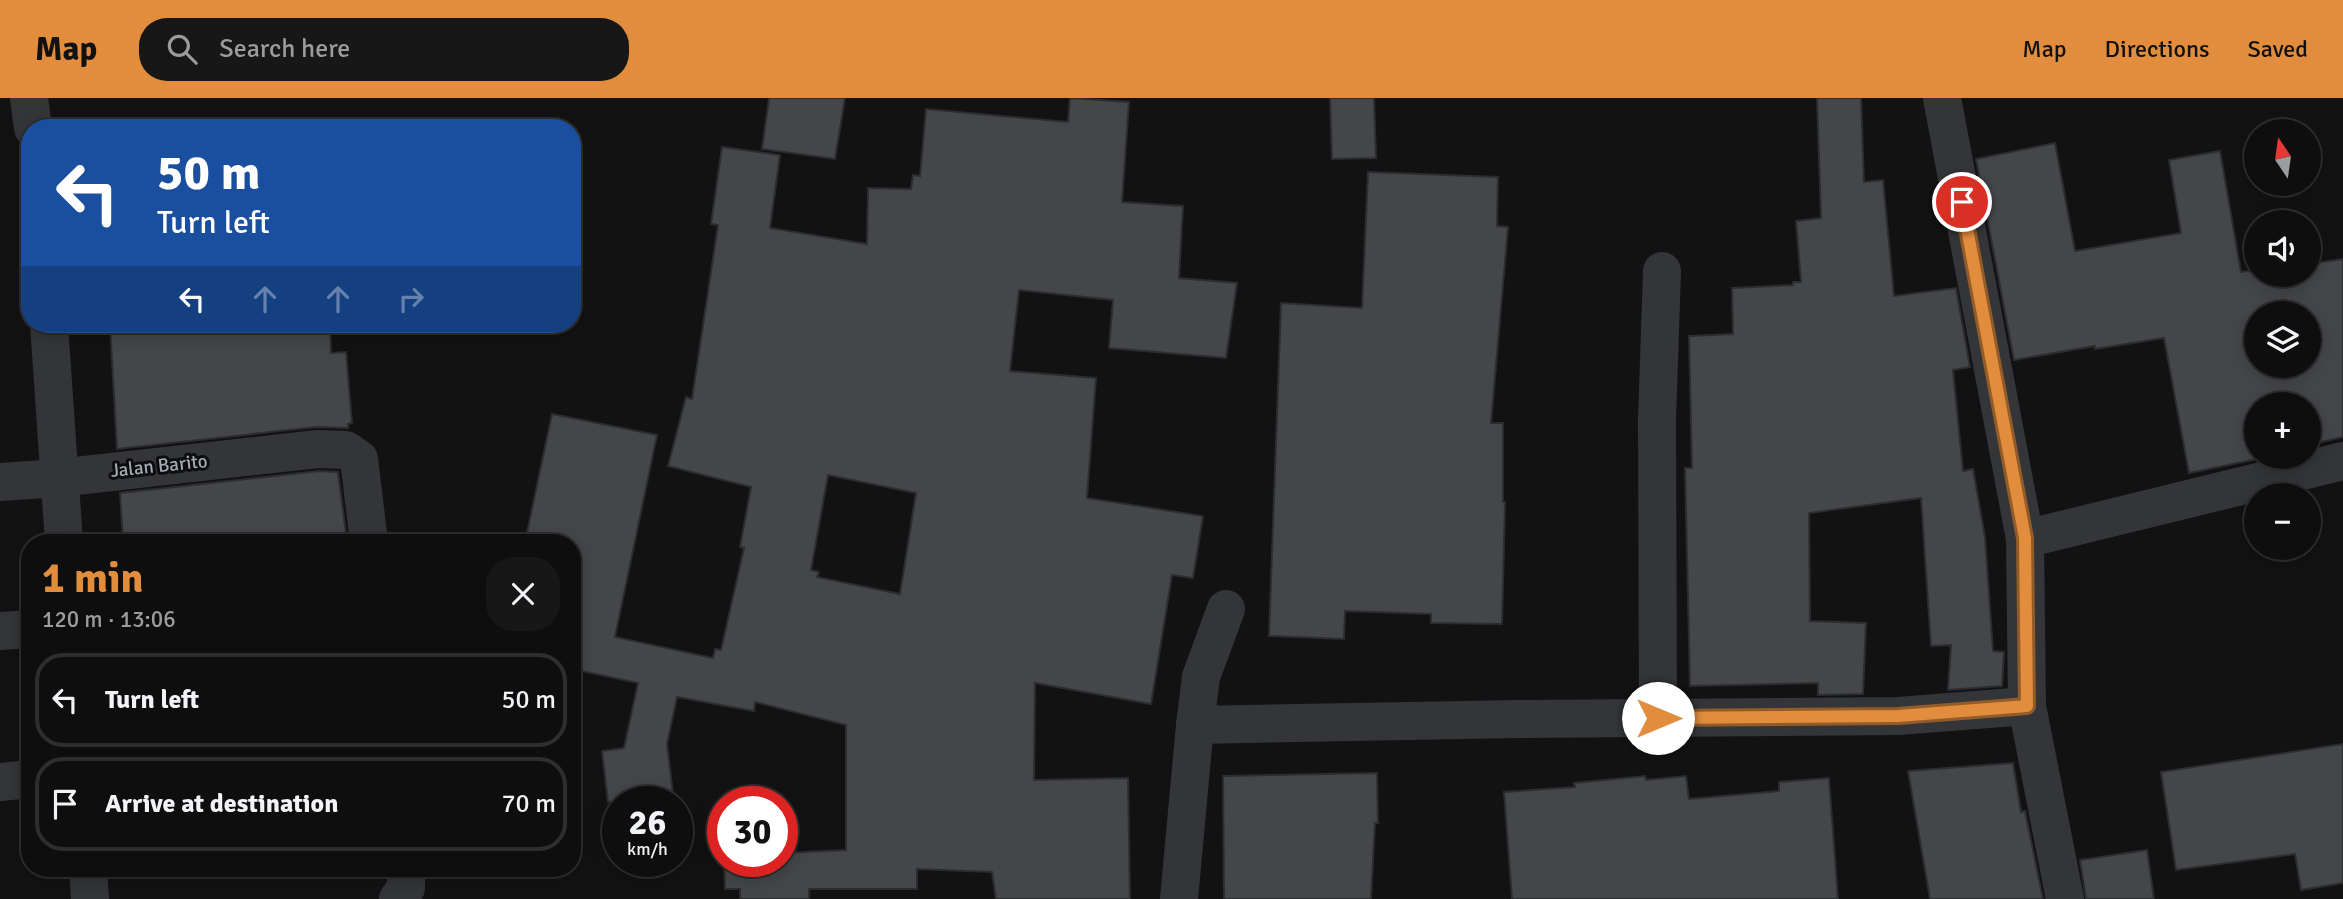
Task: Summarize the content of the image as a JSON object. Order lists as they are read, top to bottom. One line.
{"streets":{"street":["Jalan Barito"]},"north":"top","page":{"header":"Map","search":"Search here","nav":["Map","Directions","Saved"],"map_buttons":["+","−"],"turn":["50 m","Turn left"],"heading":["1 min","120 m · 13:06"],"list":[{"name":"Turn left","value":"50 m"},{"name":"Arrive at destination","value":"70 m"}],"speed":"26 km/h","limit":"30"}}
